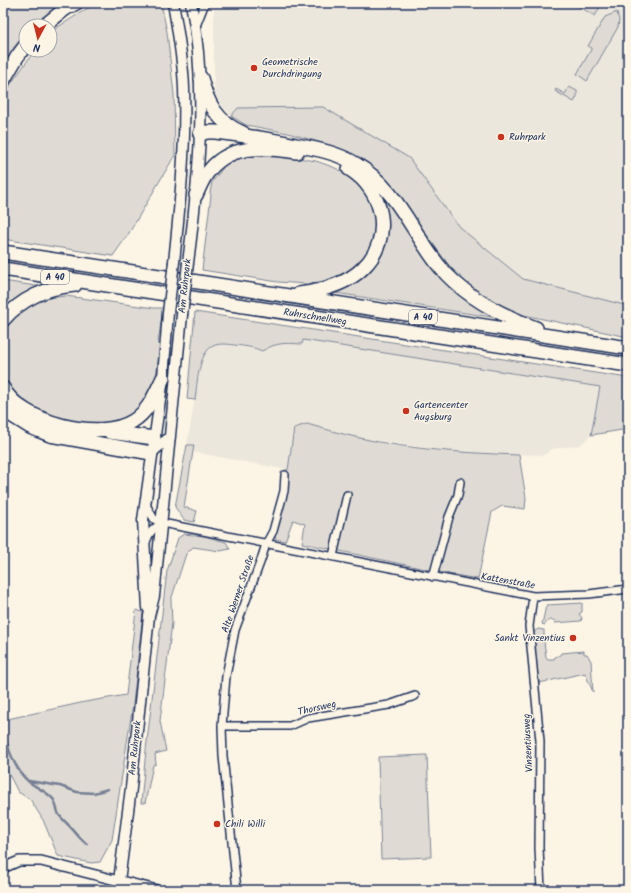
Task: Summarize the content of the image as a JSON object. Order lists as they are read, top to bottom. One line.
{"streets":{"highway":["A 40","Ruhrschnellweg"],"main road":["Am Ruhrpark"],"street":["Kattenstraße","Alte Werner Straße","Thorsweg","Vinzentiusweg"]},"crossings":[["Am Ruhrpark","Kattenstraße"],["Kattenstraße","Alte Werner Straße"],["Kattenstraße","Vinzentiusweg"],["Alte Werner Straße","Thorsweg"]],"places":["Geometrische Durchdringung","Ruhrpark","Gartencenter Augsburg","Sankt Vinzentius","Chili Willi"],"north":"bottom"}
